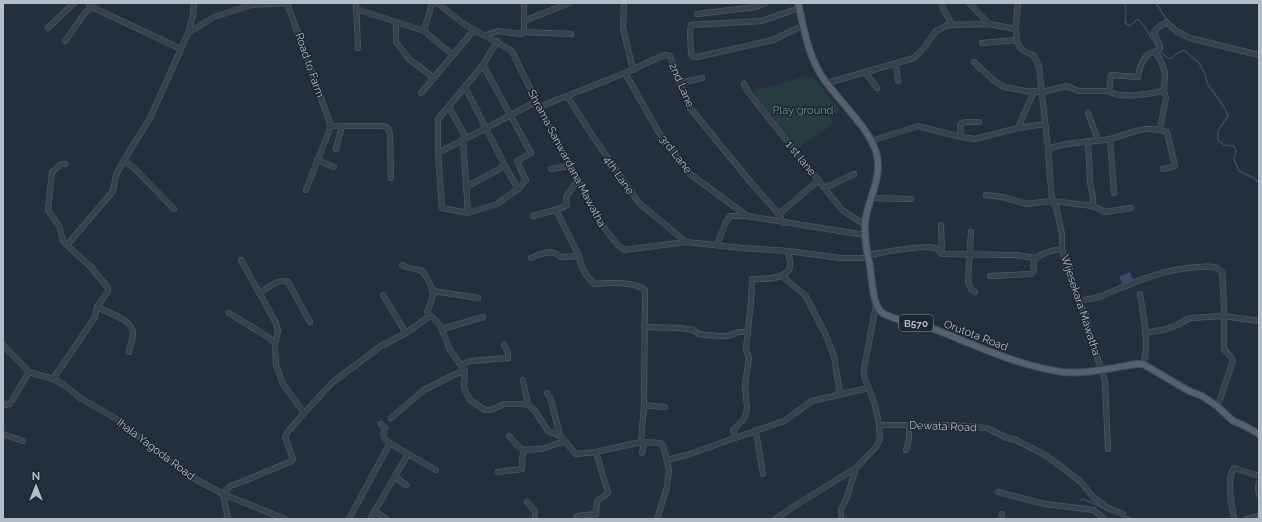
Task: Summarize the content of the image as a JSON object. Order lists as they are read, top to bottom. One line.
{"streets":{"main road":["B570","Orutota Road"],"street":["Road to Farm","2nd Lane","3rd Lane","Shrama Sanwardana Mawatha","1 st lane","4th Lane","Wijesekara Mawatha","Dewata Road","Ihala Yagoda Road"]},"crossings":[["2nd Lane","3rd Lane"],["2nd Lane","Shrama Sanwardana Mawatha"],["2nd Lane","4th Lane"],["Shrama Sanwardana Mawatha","4th Lane"],["Wijesekara Mawatha","Orutota Road"]],"parks":["Play ground"],"north":"top"}
